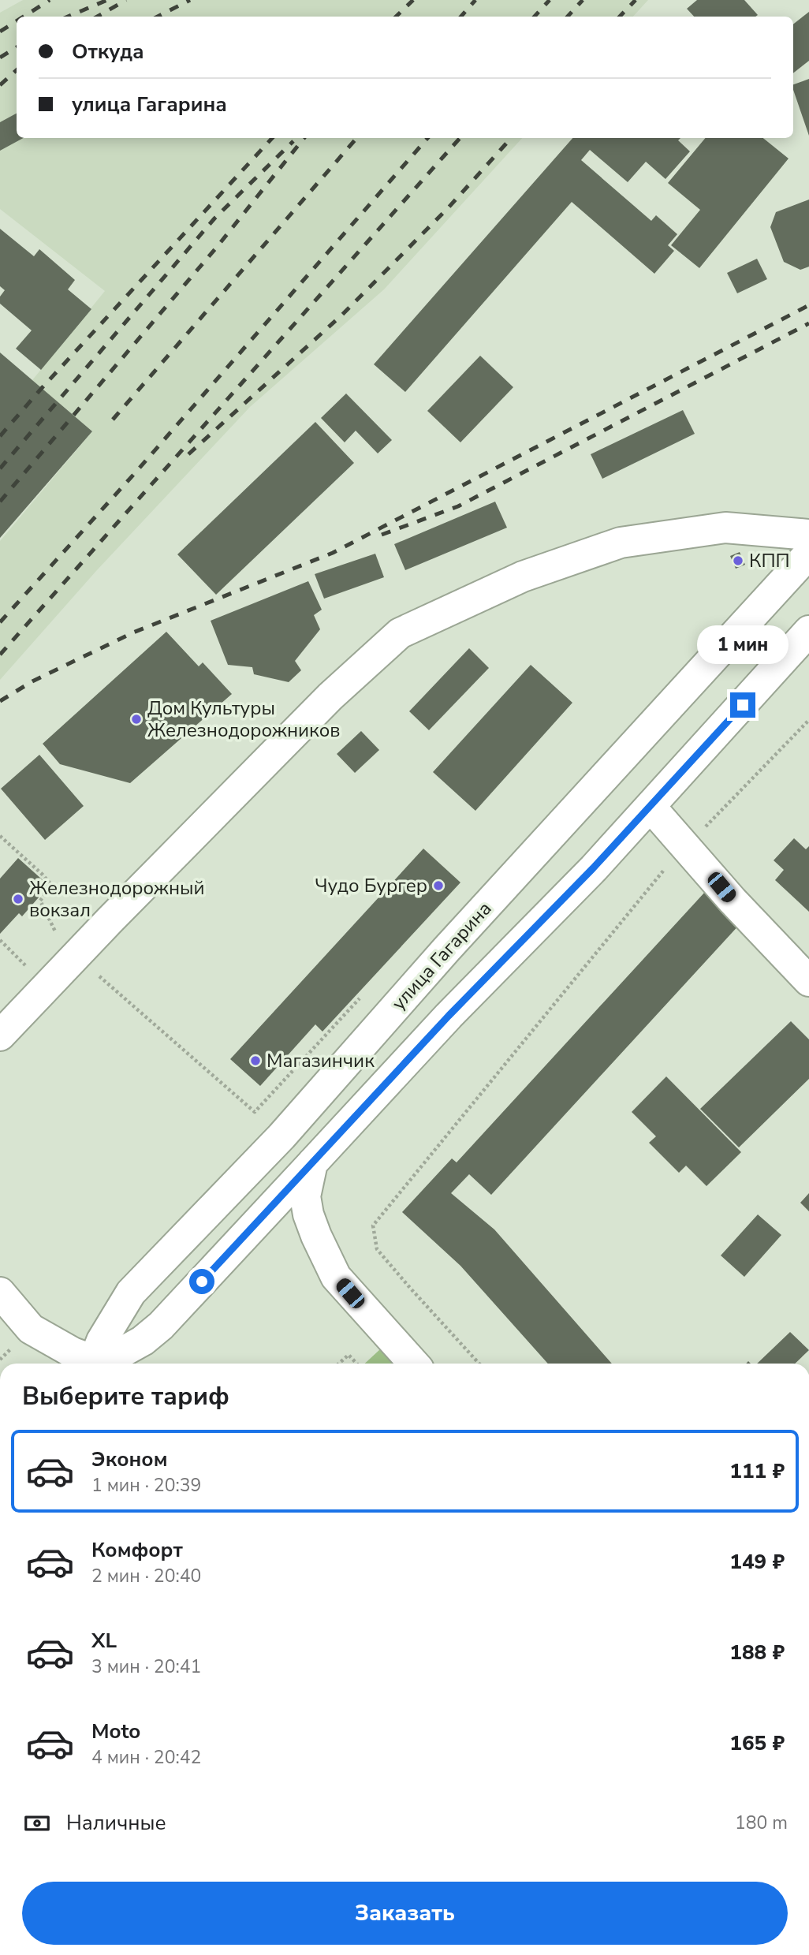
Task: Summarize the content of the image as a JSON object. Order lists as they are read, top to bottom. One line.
{"streets":{"main road":["улица Гагарина"]},"places":["КПП","Дом Культуры Железнодорожников","Чудо Бургер","Железнодорожный вокзал","Магазинчик"],"page":{"banner":["Откуда","улица Гагарина"],"bubble":"1 мин","heading":"Выберите тариф","list":[{"name":"Эконом","note":"1 мин · 20:39","value":"111 ₽"},{"name":"Комфорт","note":"2 мин · 20:40","value":"149 ₽"},{"name":"XL","note":"3 мин · 20:41","value":"188 ₽"},{"name":"Moto","note":"4 мин · 20:42","value":"165 ₽"}],"pay":["Наличные","180 m"],"buttons":"Заказать"}}
